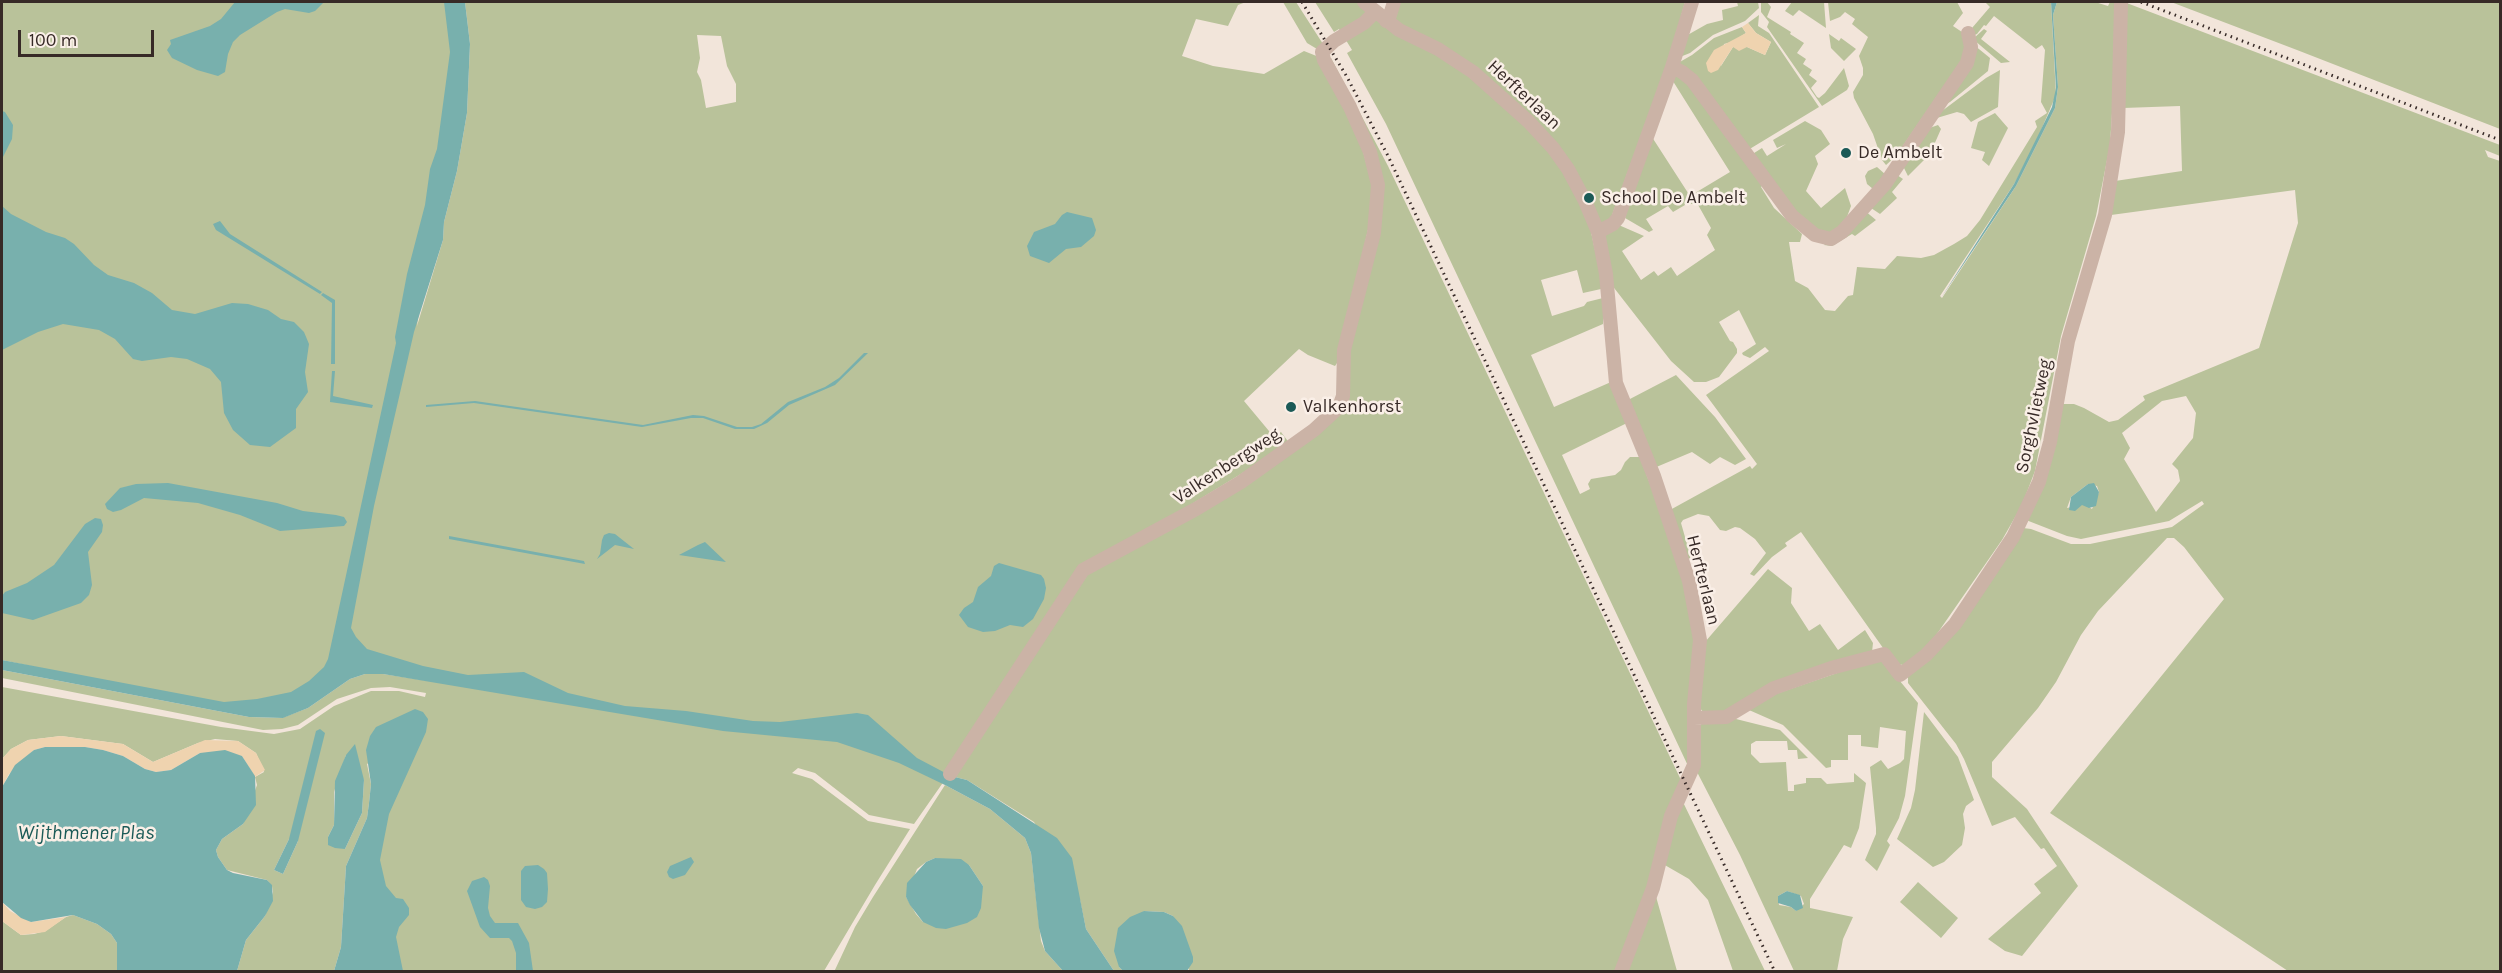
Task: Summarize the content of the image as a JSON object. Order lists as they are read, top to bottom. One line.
{"streets":{"street":["Herfterlaan","Sorghvlietweg","Valkenbergweg"]},"crossings":[["Herfterlaan","Sorghvlietweg"],["Herfterlaan","Valkenbergweg"]],"water":["Wijthmener Plas"],"places":["De Ambelt","School De Ambelt","Valkenhorst"],"scale_bar":"100 m"}
